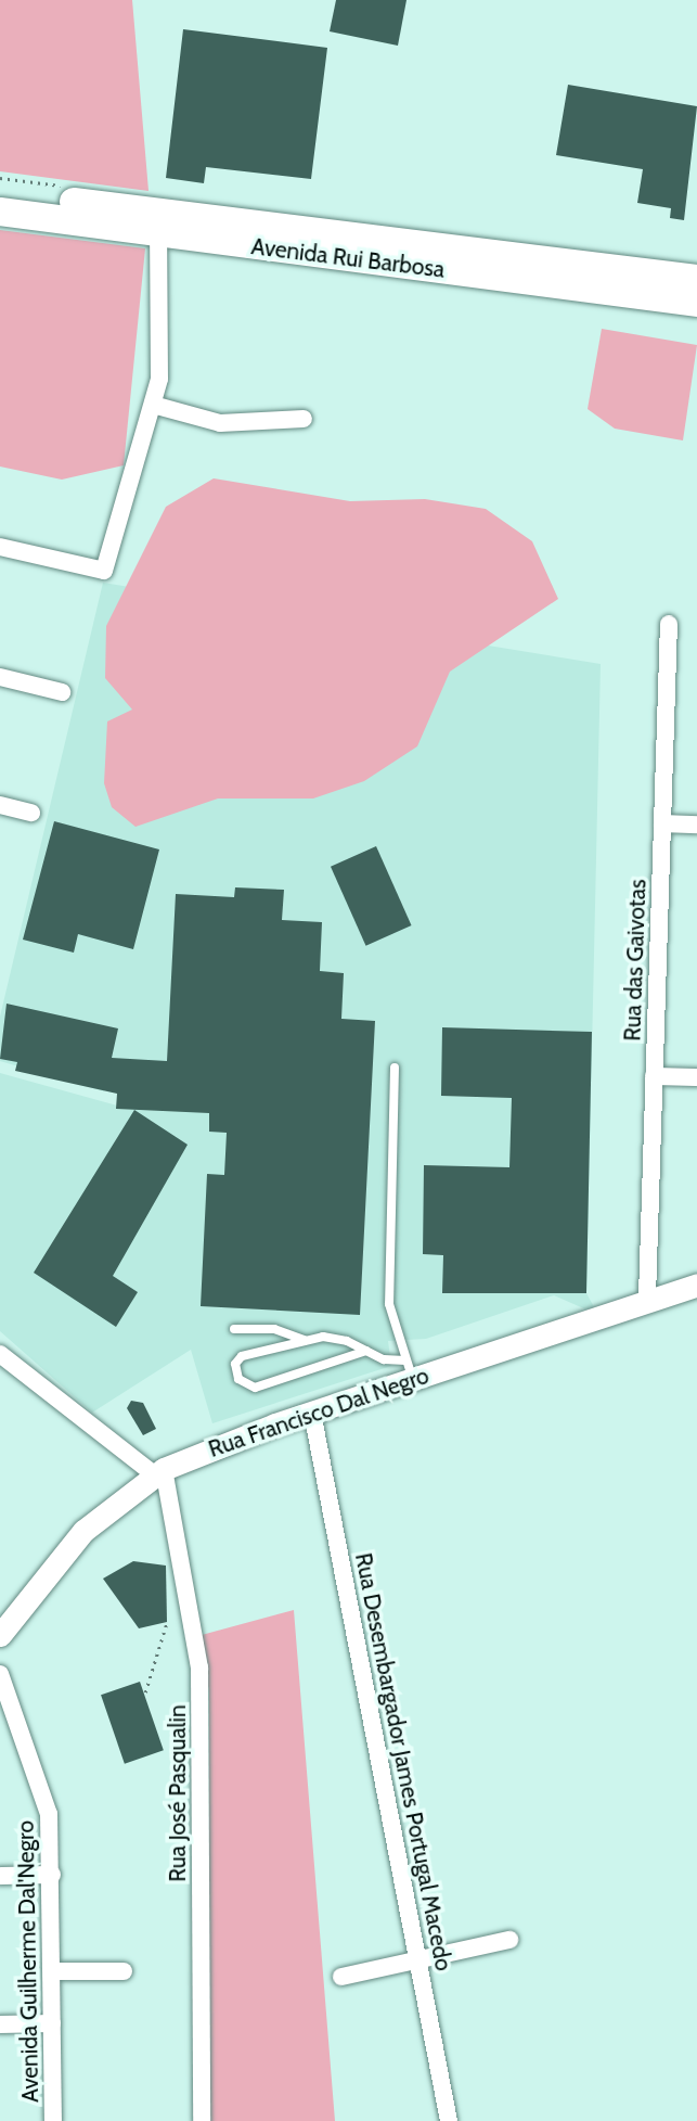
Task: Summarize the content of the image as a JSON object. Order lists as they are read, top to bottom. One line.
{"streets":{"main road":["Avenida Rui Barbosa"],"street":["Rua das Gaivotas","Rua Francisco Dal Negro","Rua Desembargador James Portugal Macedo","Rua José Pasqualin","Avenida Guilherme Dal'Negro"]},"crossings":[["Rua das Gaivotas","Rua Francisco Dal Negro"],["Rua Francisco Dal Negro","Rua Desembargador James Portugal Macedo"],["Rua Francisco Dal Negro","Rua José Pasqualin"]]}
